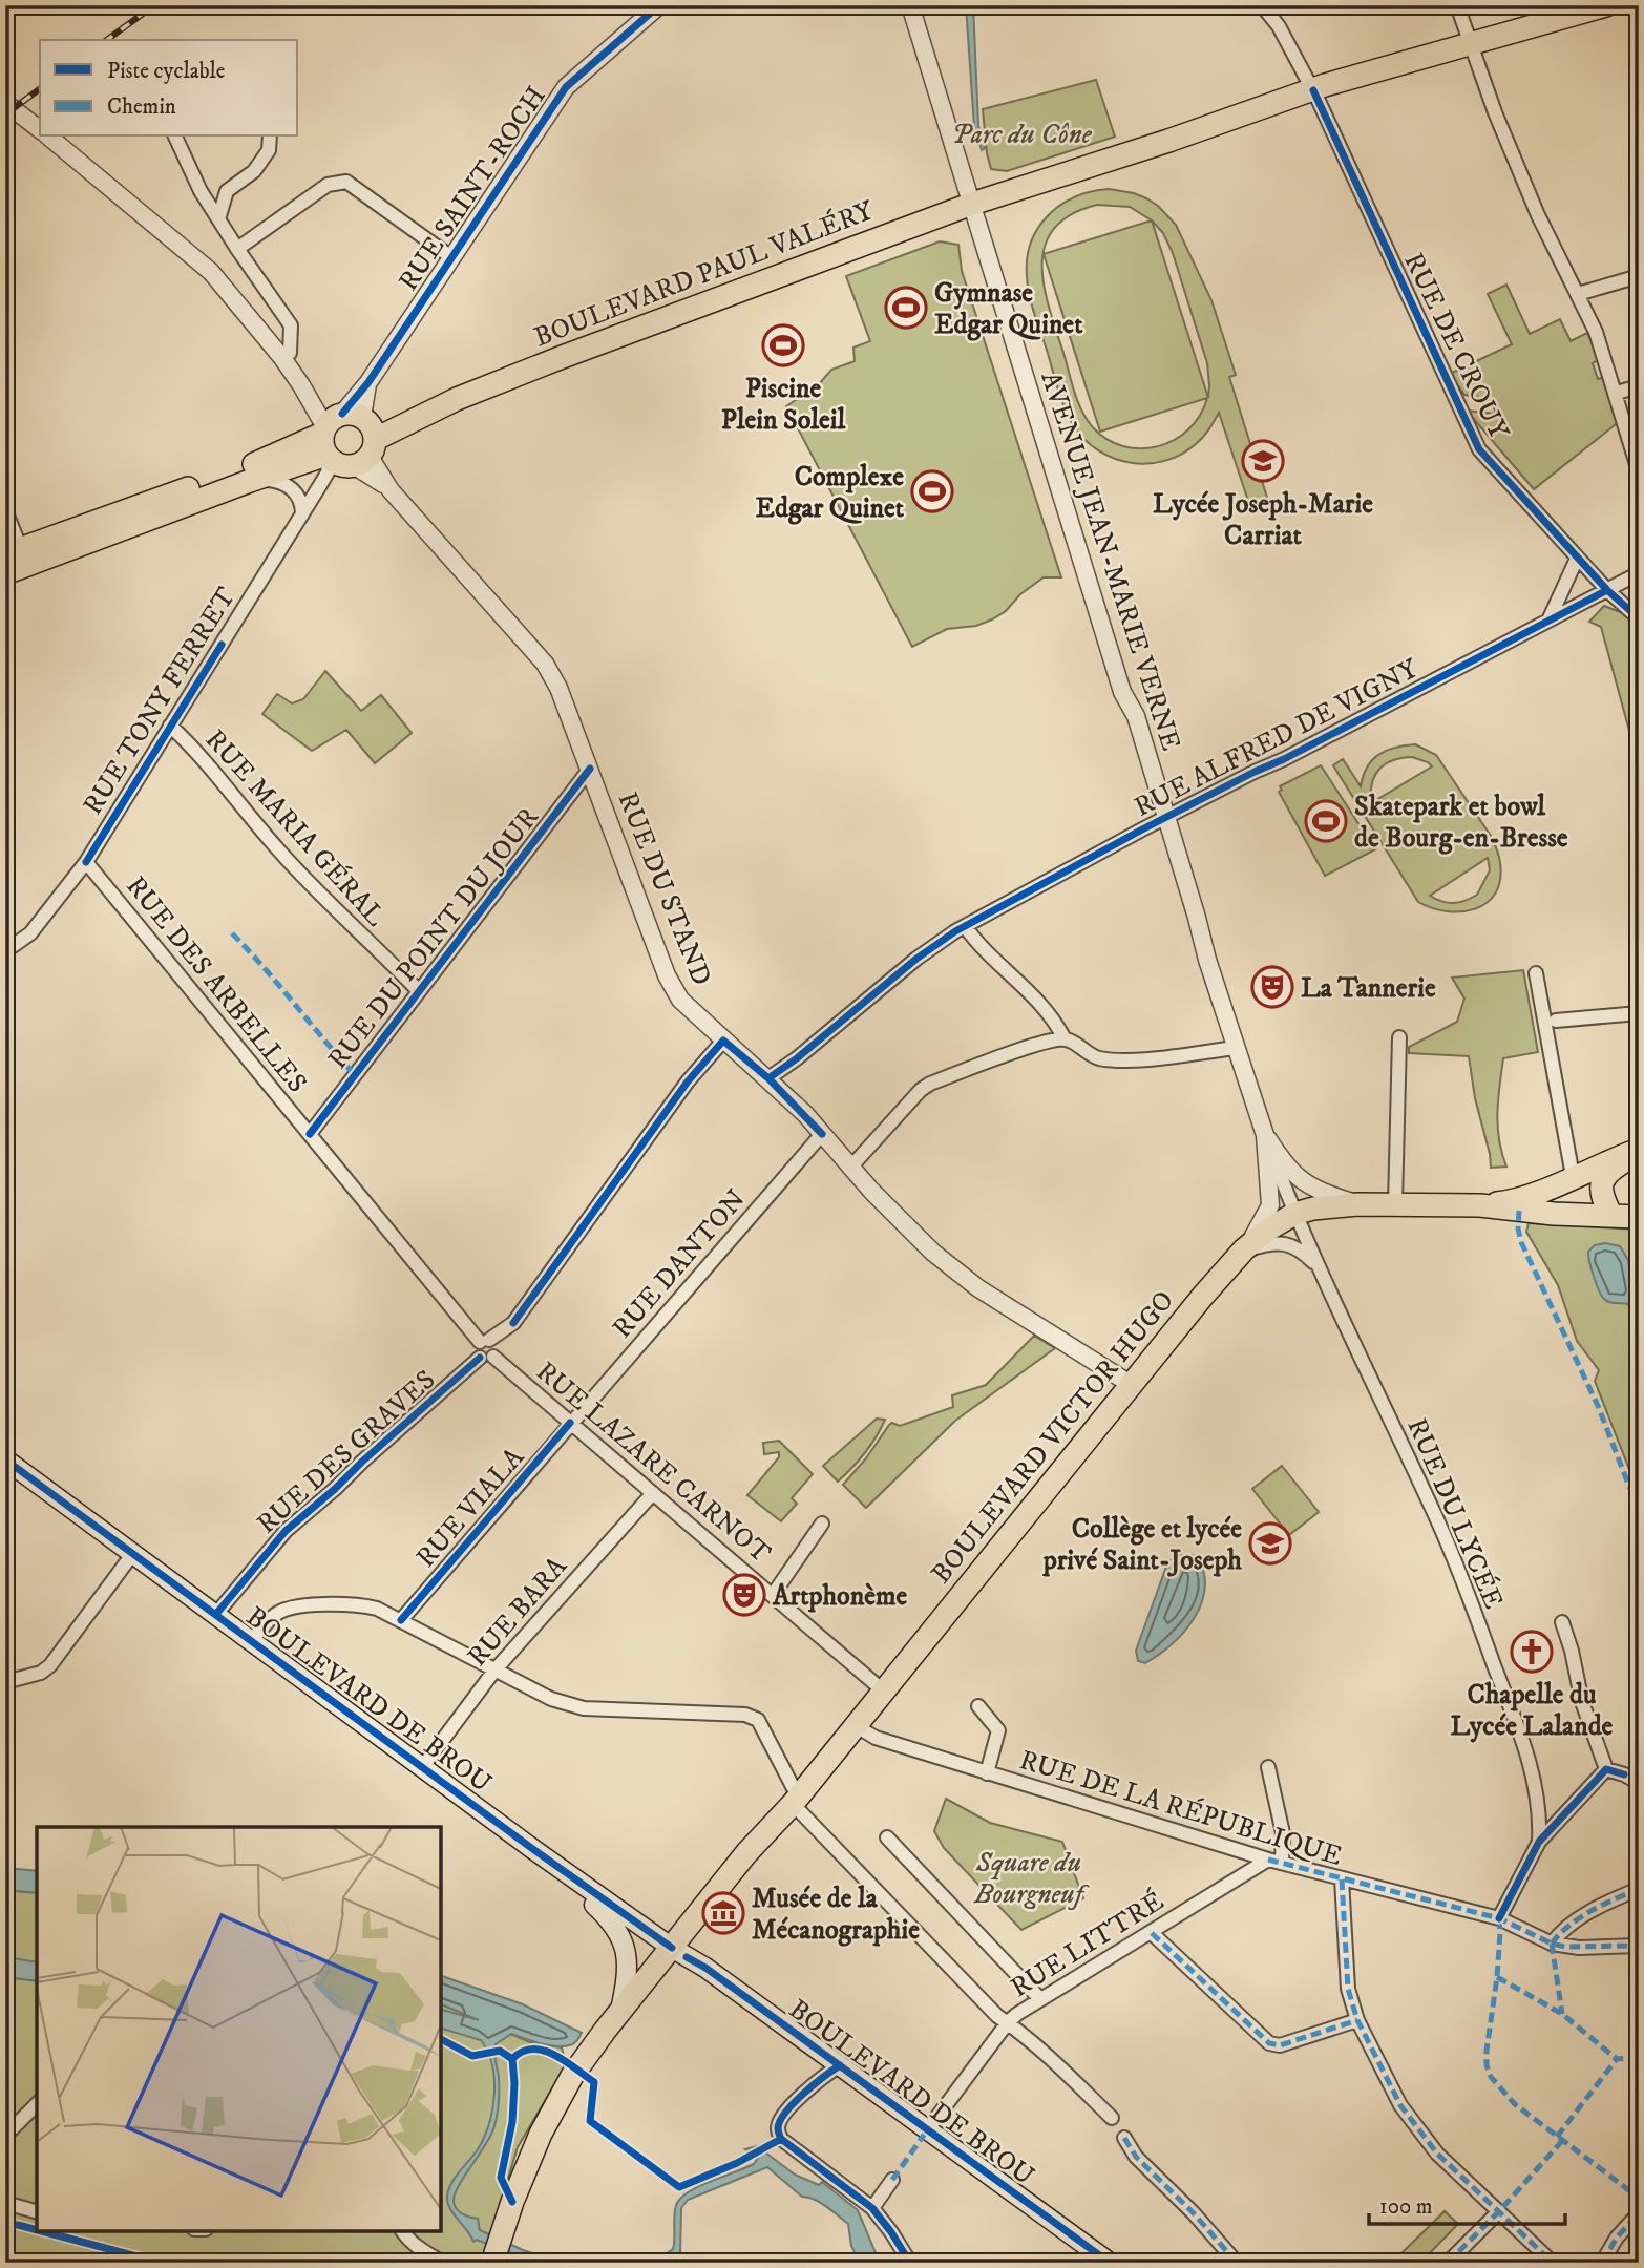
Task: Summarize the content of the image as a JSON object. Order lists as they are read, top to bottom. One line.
{"streets":{"main road":["BOULEVARD PAUL VALÉRY","BOULEVARD VICTOR HUGO","BOULEVARD DE BROU"],"street":["RUE SAINT-ROCH","RUE DE CROUY","AVENUE JEAN-MARIE VERNE","RUE TONY FERRET","RUE ALFRED DE VIGNY","RUE MARIA GÉRAL","RUE DU STAND","RUE DU POINT DU JOUR","RUE DES ARBELLES","RUE DANTON","RUE DES GRAVES","RUE LAZARE CARNOT","RUE VIALA","RUE DU LYCÉE","RUE BARA","RUE DE LA RÉPUBLIQUE","RUE LITTRÉ"]},"crossings":[["RUE SAINT-ROCH","BOULEVARD PAUL VALÉRY"],["RUE SAINT-ROCH","RUE TONY FERRET"],["RUE SAINT-ROCH","RUE DU STAND"],["BOULEVARD PAUL VALÉRY","RUE DE CROUY"],["BOULEVARD PAUL VALÉRY","AVENUE JEAN-MARIE VERNE"],["BOULEVARD PAUL VALÉRY","RUE TONY FERRET"],["BOULEVARD PAUL VALÉRY","RUE DU STAND"],["RUE DE CROUY","RUE ALFRED DE VIGNY"],["AVENUE JEAN-MARIE VERNE","RUE ALFRED DE VIGNY"],["AVENUE JEAN-MARIE VERNE","BOULEVARD VICTOR HUGO"],["AVENUE JEAN-MARIE VERNE","RUE DU LYCÉE"],["RUE TONY FERRET","RUE MARIA GÉRAL"],["RUE TONY FERRET","RUE DU STAND"],["RUE TONY FERRET","RUE DES ARBELLES"],["RUE ALFRED DE VIGNY","RUE DU STAND"],["RUE MARIA GÉRAL","RUE DU POINT DU JOUR"],["RUE DU STAND","RUE DU POINT DU JOUR"],["RUE DU STAND","RUE DANTON"],["RUE DU STAND","BOULEVARD VICTOR HUGO"],["RUE DU POINT DU JOUR","RUE DES ARBELLES"],["RUE DANTON","RUE LAZARE CARNOT"],["RUE DANTON","RUE VIALA"],["BOULEVARD VICTOR HUGO","RUE LAZARE CARNOT"],["BOULEVARD VICTOR HUGO","RUE DU LYCÉE"],["BOULEVARD VICTOR HUGO","BOULEVARD DE BROU"],["BOULEVARD VICTOR HUGO","RUE DE LA RÉPUBLIQUE"],["RUE DES GRAVES","RUE LAZARE CARNOT"],["RUE DES GRAVES","BOULEVARD DE BROU"],["RUE LAZARE CARNOT","RUE VIALA"],["RUE LAZARE CARNOT","RUE BARA"],["RUE BARA","BOULEVARD DE BROU"],["BOULEVARD DE BROU","RUE LITTRÉ"],["RUE DE LA RÉPUBLIQUE","RUE LITTRÉ"]],"parks":["Parc du Cône","Square du Bourgneuf"],"places":{"sports":["Gymnase Edgar Quinet","Piscine Plein Soleil","Complexe Edgar Quinet","Skatepark et bowl de Bourg-en-Bresse"],"school or university":["Lycée Joseph-Marie Carriat","Collège et lycée privé Saint-Joseph"],"theatre":["La Tannerie","Artphonème"],"church":["Chapelle du Lycée Lalande"],"museum":["Musée de la Mécanographie"]},"legend":["Piste cyclable","Chemin"],"scale_bar":"100 m"}
